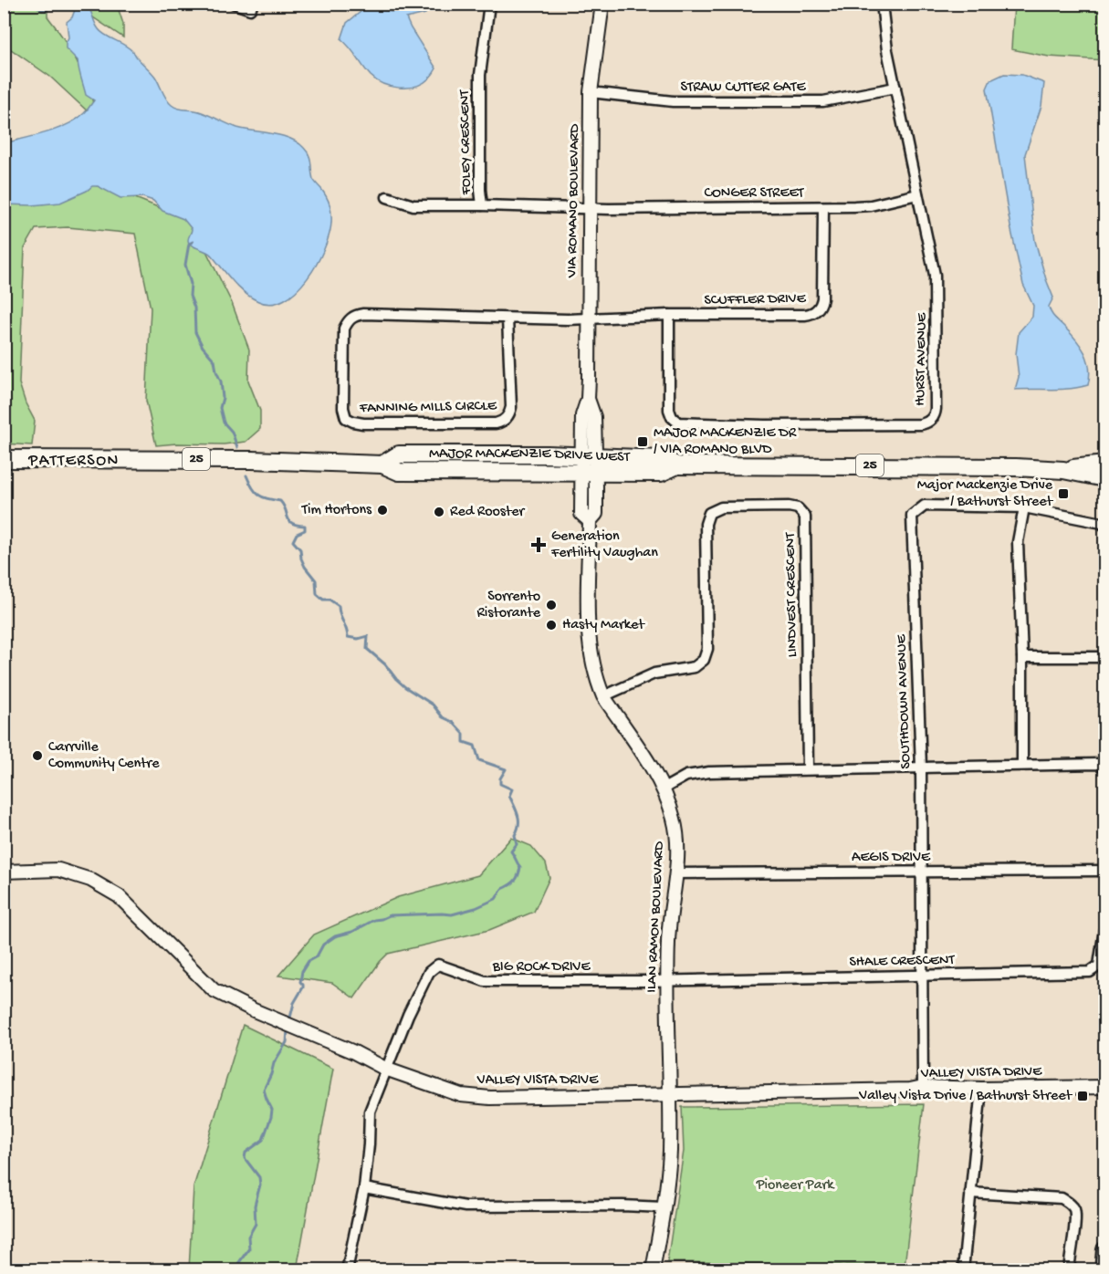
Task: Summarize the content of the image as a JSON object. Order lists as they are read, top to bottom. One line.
{"streets":{"main road":["MAJOR MACKENZIE DRIVE WEST","25"],"street":["STRAW CUTTER GATE","FOLEY CRESCENT","CONGER STREET","VIA ROMANO BOULEVARD","SCUFFLER DRIVE","HURST AVENUE","FANNING MILLS CIRCLE","LINDVEST CRESCENT","SOUTHDOWN AVENUE","AEGIS DRIVE","ILAN RAMON BOULEVARD","SHALE CRESCENT","BIG ROCK DRIVE","VALLEY VISTA DRIVE"]},"crossings":[["STRAW CUTTER GATE","VIA ROMANO BOULEVARD"],["STRAW CUTTER GATE","HURST AVENUE"],["FOLEY CRESCENT","CONGER STREET"],["FOLEY CRESCENT","VIA ROMANO BOULEVARD"],["CONGER STREET","VIA ROMANO BOULEVARD"],["CONGER STREET","SCUFFLER DRIVE"],["CONGER STREET","HURST AVENUE"],["VIA ROMANO BOULEVARD","SCUFFLER DRIVE"],["VIA ROMANO BOULEVARD","FANNING MILLS CIRCLE"],["VIA ROMANO BOULEVARD","MAJOR MACKENZIE DRIVE WEST"],["VIA ROMANO BOULEVARD","ILAN RAMON BOULEVARD"],["SCUFFLER DRIVE","HURST AVENUE"],["SCUFFLER DRIVE","FANNING MILLS CIRCLE"],["MAJOR MACKENZIE DRIVE WEST","ILAN RAMON BOULEVARD"],["LINDVEST CRESCENT","ILAN RAMON BOULEVARD"],["SOUTHDOWN AVENUE","AEGIS DRIVE"],["SOUTHDOWN AVENUE","SHALE CRESCENT"],["SOUTHDOWN AVENUE","VALLEY VISTA DRIVE"],["AEGIS DRIVE","ILAN RAMON BOULEVARD"],["ILAN RAMON BOULEVARD","SHALE CRESCENT"],["ILAN RAMON BOULEVARD","BIG ROCK DRIVE"],["ILAN RAMON BOULEVARD","VALLEY VISTA DRIVE"],["SHALE CRESCENT","BIG ROCK DRIVE"],["BIG ROCK DRIVE","VALLEY VISTA DRIVE"]],"districts":["PATTERSON"],"parks":["Pioneer Park"],"places":{"transit":["MAJOR MACKENZIE DR / VIA ROMANO BLVD","Major Mackenzie Drive / Bathurst Street","Valley Vista Drive / Bathurst Street"],"other":["Tim Hortons","Red Rooster","Sorrento Ristorante","Hasty Market","Carrville Community Centre"],"health":["Generation Fertility Vaughan"]}}
